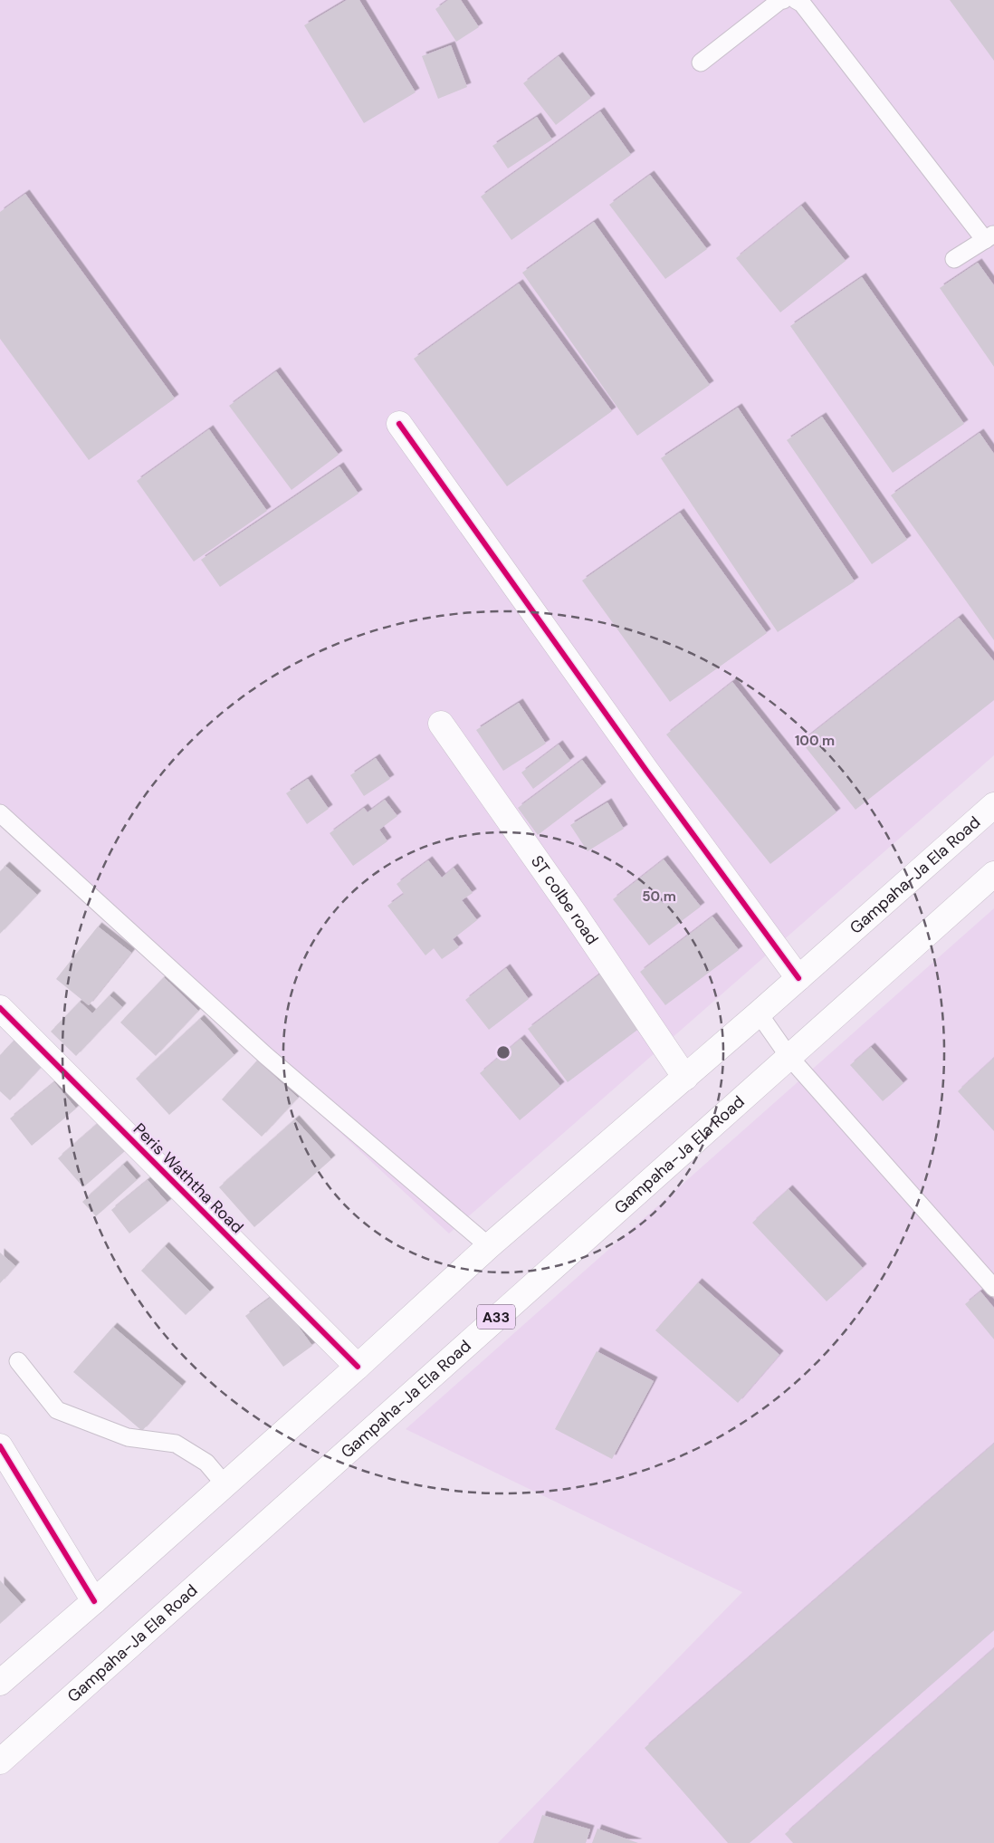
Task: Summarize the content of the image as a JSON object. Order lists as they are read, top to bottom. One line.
{"streets":{"main road":["Gampaha-Ja Ela Road","ST colbe road","Peris Waththa Road","A33"]},"crossings":[["Gampaha-Ja Ela Road","ST colbe road"],["Gampaha-Ja Ela Road","Peris Waththa Road"]],"rings":["100 m","50 m"]}
